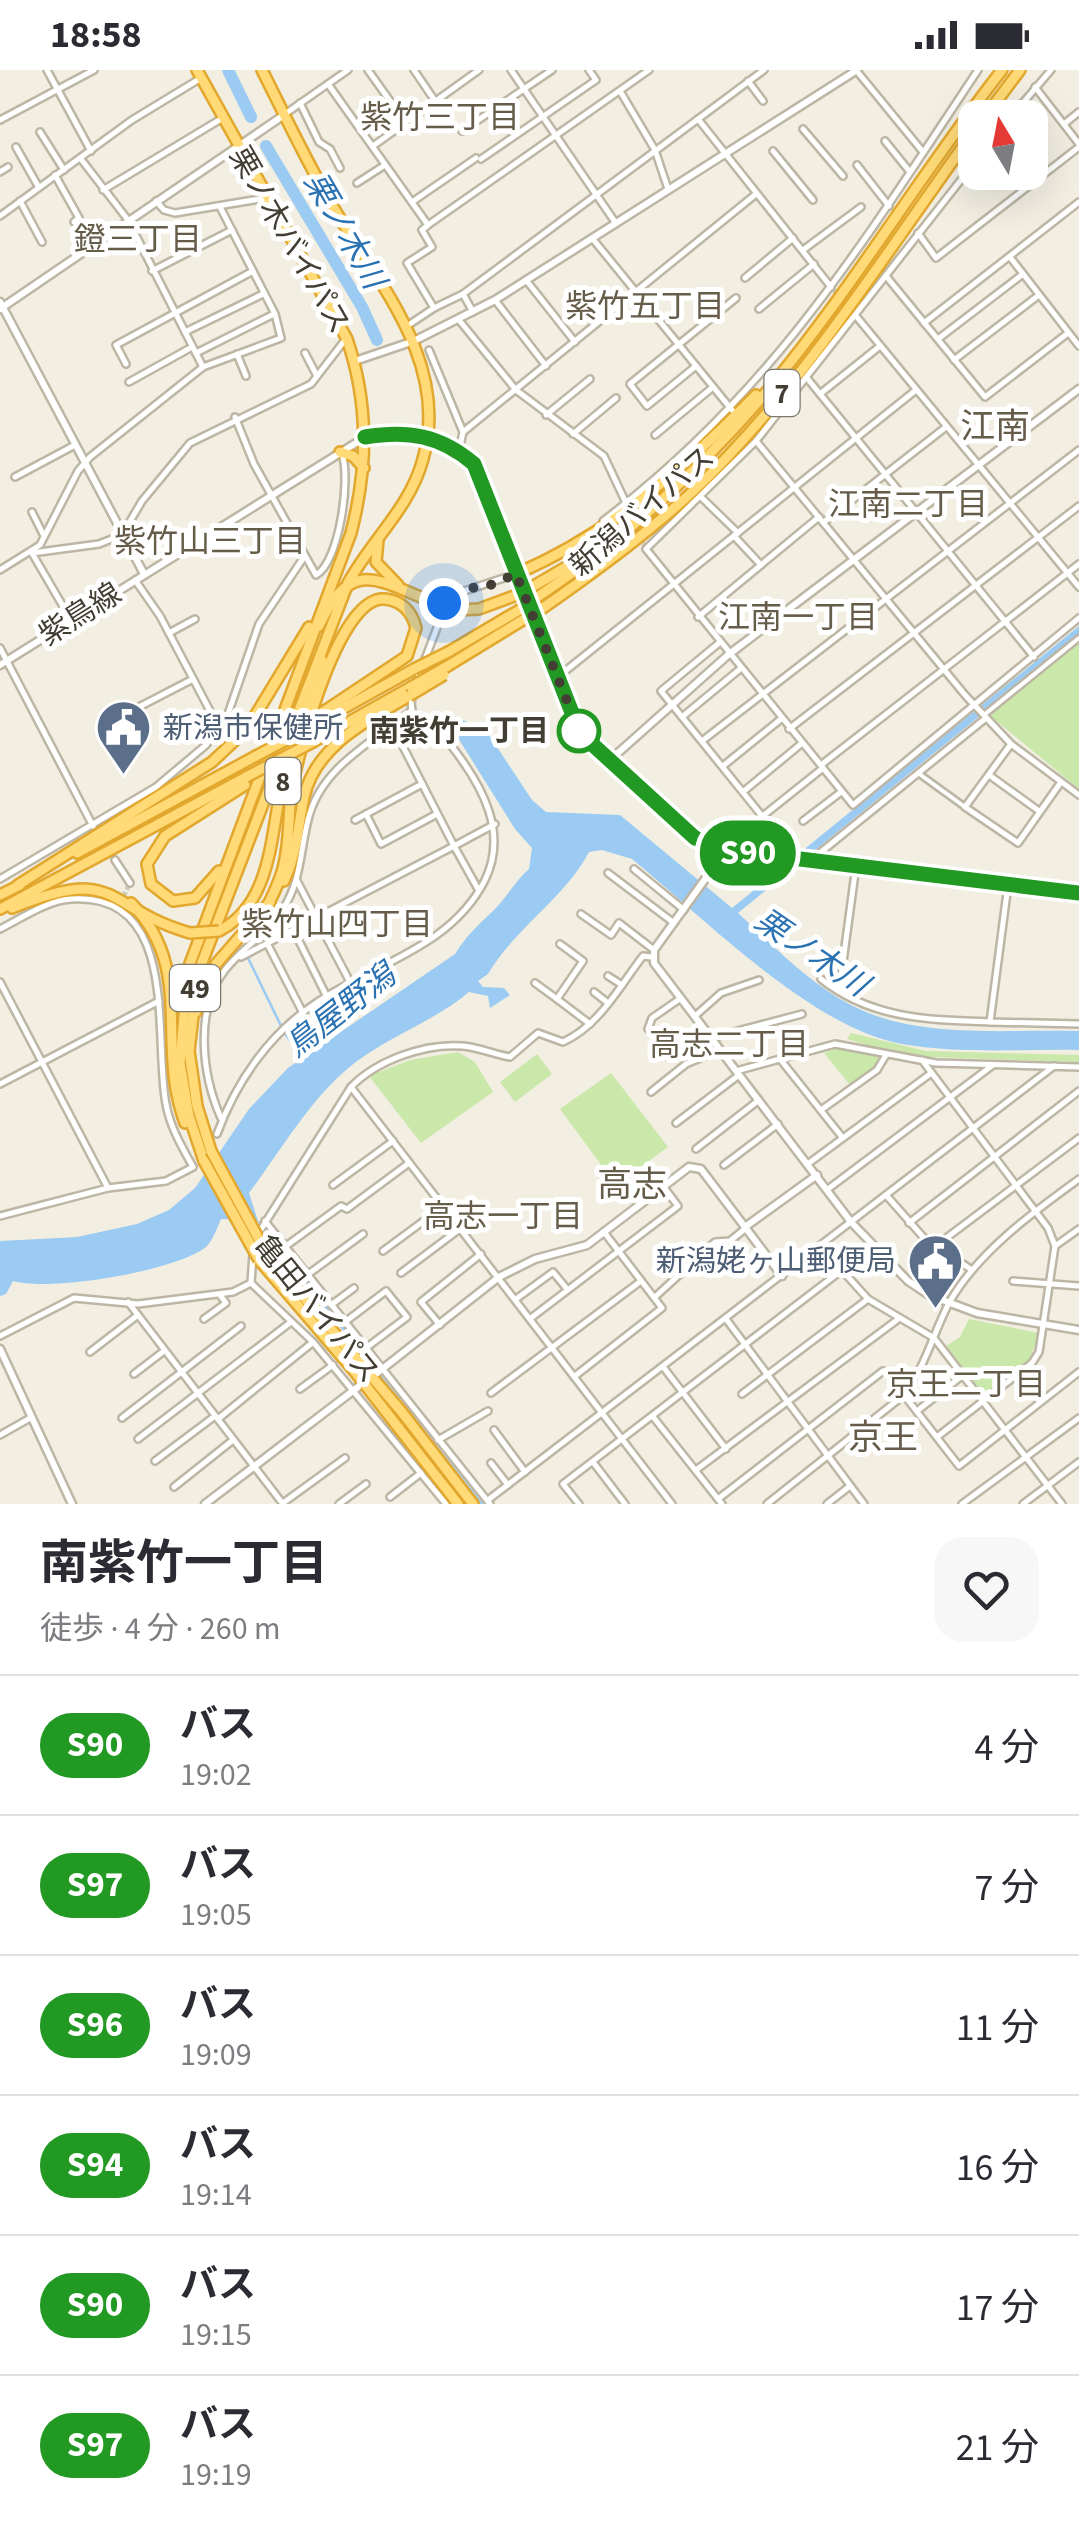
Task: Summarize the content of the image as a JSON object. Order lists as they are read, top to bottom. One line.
{"streets":{"highway":["栗ノ木バイパス","7","新潟バイパス","8","49","亀田バイパス"],"street":["紫鳥線"]},"crossings":[["栗ノ木バイパス","7"],["栗ノ木バイパス","新潟バイパス"],["栗ノ木バイパス","紫鳥線"],["栗ノ木バイパス","8"],["栗ノ木バイパス","亀田バイパス"],["7","新潟バイパス"],["新潟バイパス","8"],["新潟バイパス","亀田バイパス"]],"districts":["紫竹三丁目","鐙三丁目","紫竹五丁目","江南","江南二丁目","紫竹山三丁目","江南一丁目","紫竹山四丁目","高志二丁目","高志","高志一丁目","京王二丁目","京王"],"water":["栗ノ木川","鳥屋野潟"],"places":{"other":["南紫竹一丁目"],"public building":["新潟市保健所","新潟姥ヶ山郵便局"]},"lines":["bus line S90"],"north":"top","page":{"status":"18:58","on_map":"S90","heading":["南紫竹一丁目","徒歩 · 4 分 · 260 m"],"list":[{"mark":"S90","name":"バス","note":"19:02","value":"4 分"},{"mark":"S97","name":"バス","note":"19:05","value":"7 分"},{"mark":"S96","name":"バス","note":"19:09","value":"11 分"},{"mark":"S94","name":"バス","note":"19:14","value":"16 分"},{"mark":"S90","name":"バス","note":"19:15","value":"17 分"},{"mark":"S97","name":"バス","note":"19:19","value":"21 分"}]}}
